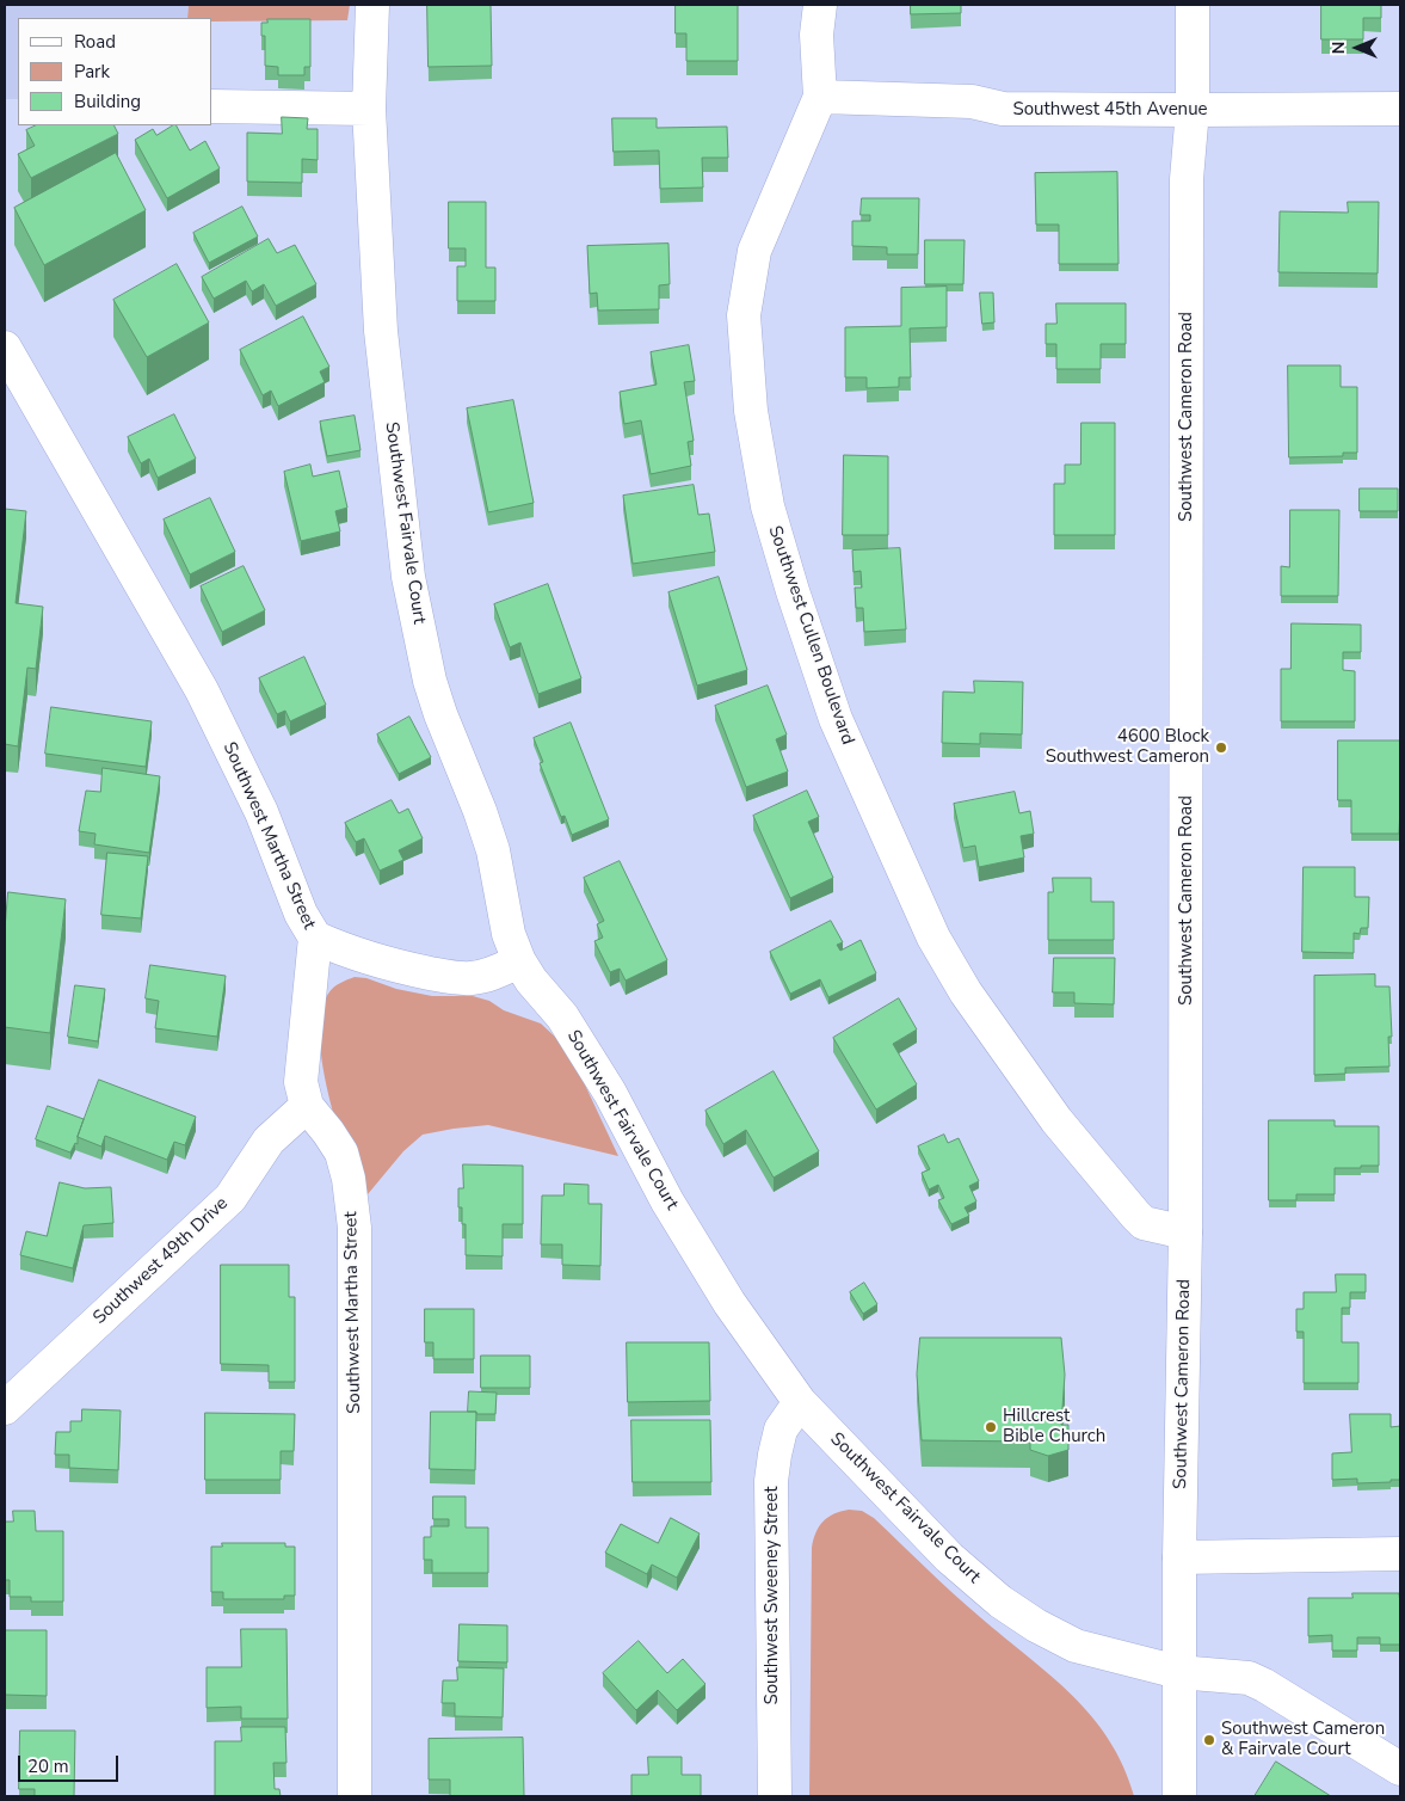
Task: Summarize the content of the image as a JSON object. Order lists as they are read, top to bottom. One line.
{"streets":{"street":["Southwest 45th Avenue","Southwest Cameron Road","Southwest Fairvale Court","Southwest Cullen Boulevard","Southwest Martha Street","Southwest 49th Drive","Southwest Sweeney Street"]},"crossings":[["Southwest 45th Avenue","Southwest Cameron Road"],["Southwest 45th Avenue","Southwest Cullen Boulevard"],["Southwest Cameron Road","Southwest Fairvale Court"],["Southwest Cameron Road","Southwest Cullen Boulevard"],["Southwest Fairvale Court","Southwest Sweeney Street"],["Southwest Martha Street","Southwest 49th Drive"]],"places":["4600 Block Southwest Cameron","Hillcrest Bible Church","Southwest Cameron & Fairvale Court"],"legend":["Road","Park","Building"],"scale_bar":"20 m","north":"left"}
